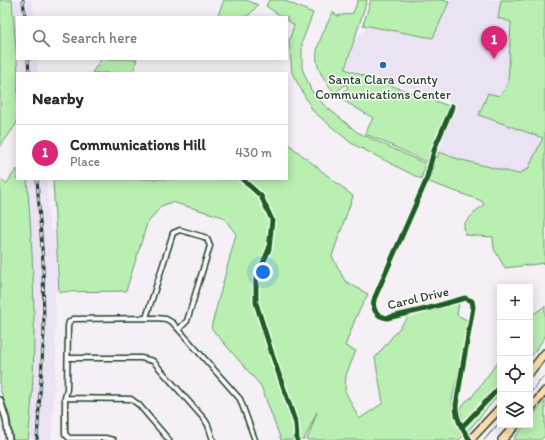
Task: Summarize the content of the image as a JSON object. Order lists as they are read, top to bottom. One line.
{"streets":{"street":["Carol Drive"]},"places":["Santa Clara County Communications Center"],"page":{"search":"Search here","pins":"1","heading":"Nearby","list":[{"mark":"1","name":"Communications Hill","note":"Place","value":"430 m"}],"map_buttons":["+","−"]}}
